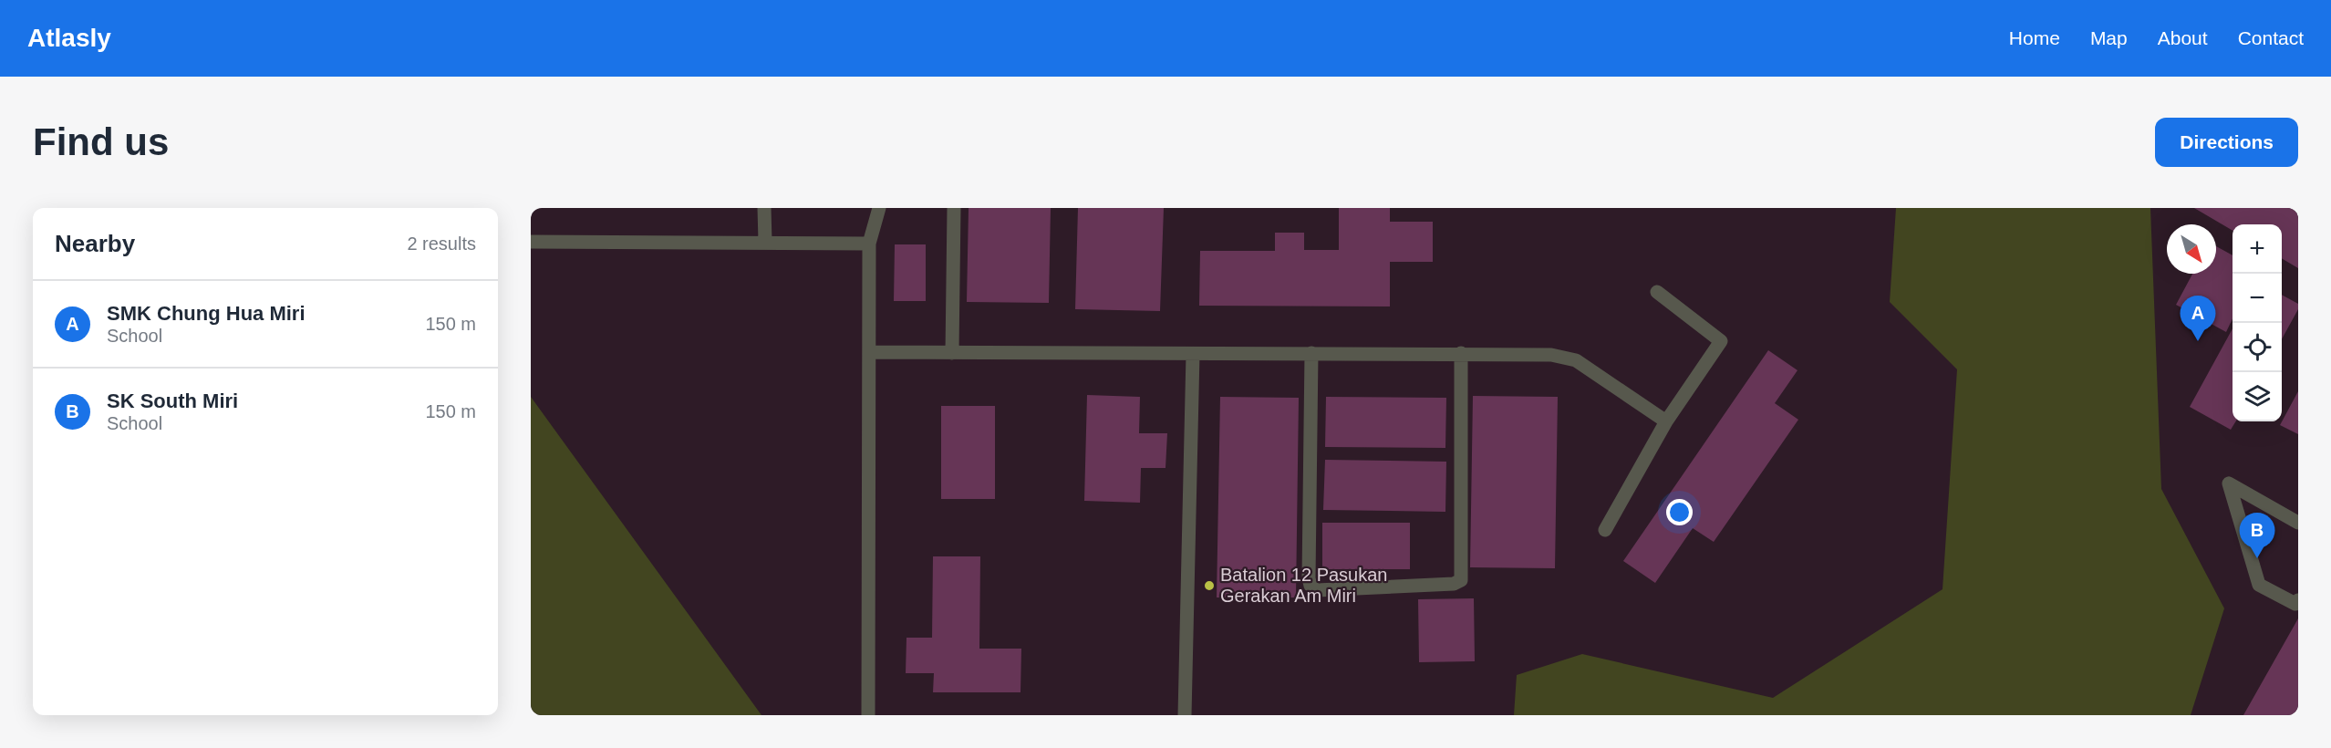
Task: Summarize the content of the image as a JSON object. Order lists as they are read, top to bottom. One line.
{"places":["Batalion 12 Pasukan Gerakan Am Miri"],"north":"bottom right","page":{"header":"Atlasly","nav":["Home","Map","About","Contact"],"buttons":"Directions","title":"Find us","heading":["Nearby","2 results"],"map_buttons":["+","−"],"list":[{"mark":"A","name":"SMK Chung Hua Miri","note":"School","value":"150 m"},{"mark":"B","name":"SK South Miri","note":"School","value":"150 m"}],"pins":["A","B"]}}
